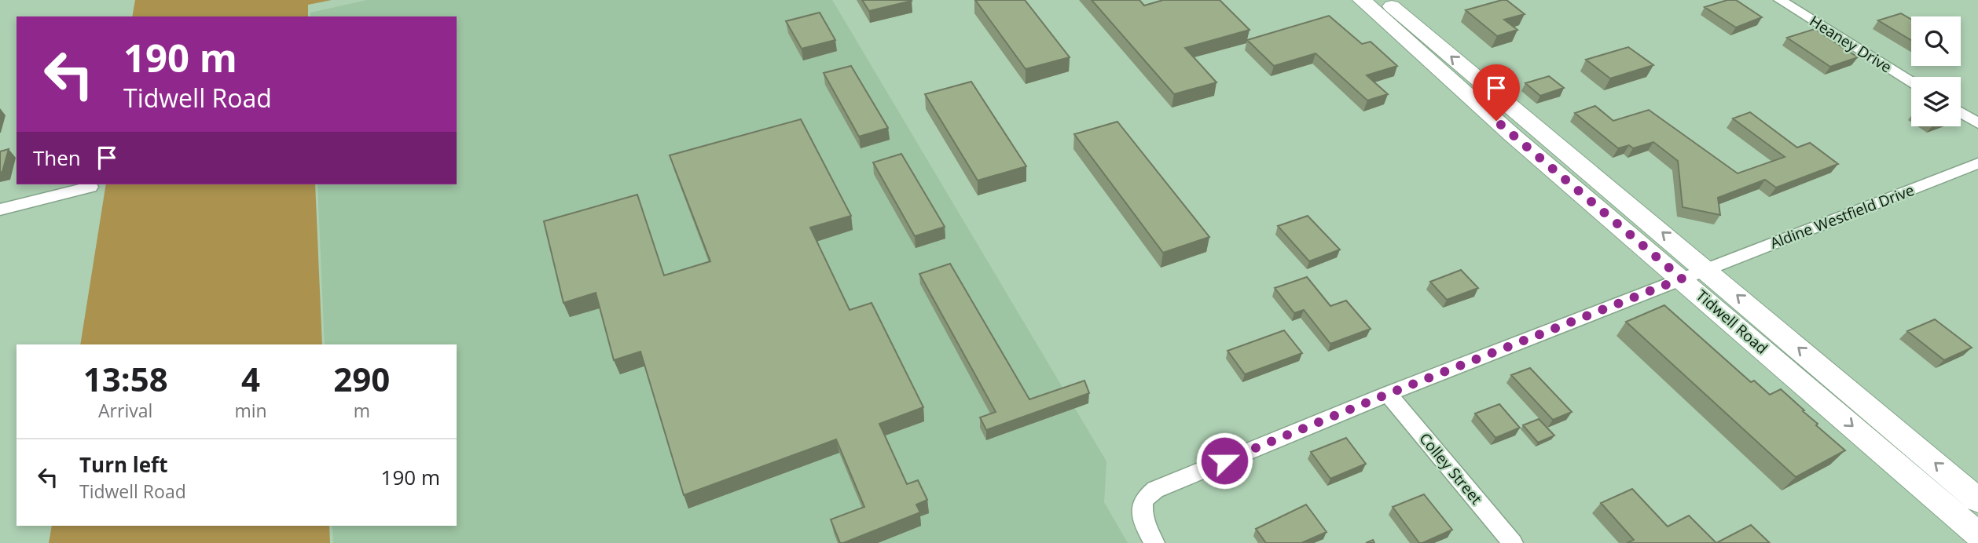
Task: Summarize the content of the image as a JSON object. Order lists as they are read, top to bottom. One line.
{"streets":{"main road":["Tidwell Road"],"street":["Heaney Drive","Aldine Westfield Drive","Colley Street"]},"crossings":[["Aldine Westfield Drive","Tidwell Road"],["Aldine Westfield Drive","Colley Street"]],"page":{"turn":["190 m","Tidwell Road"],"then":"Then","eta":["13:58","Arrival","4","min","290","m"],"list":[{"name":"Turn left","note":"Tidwell Road","value":"190 m"}]}}
